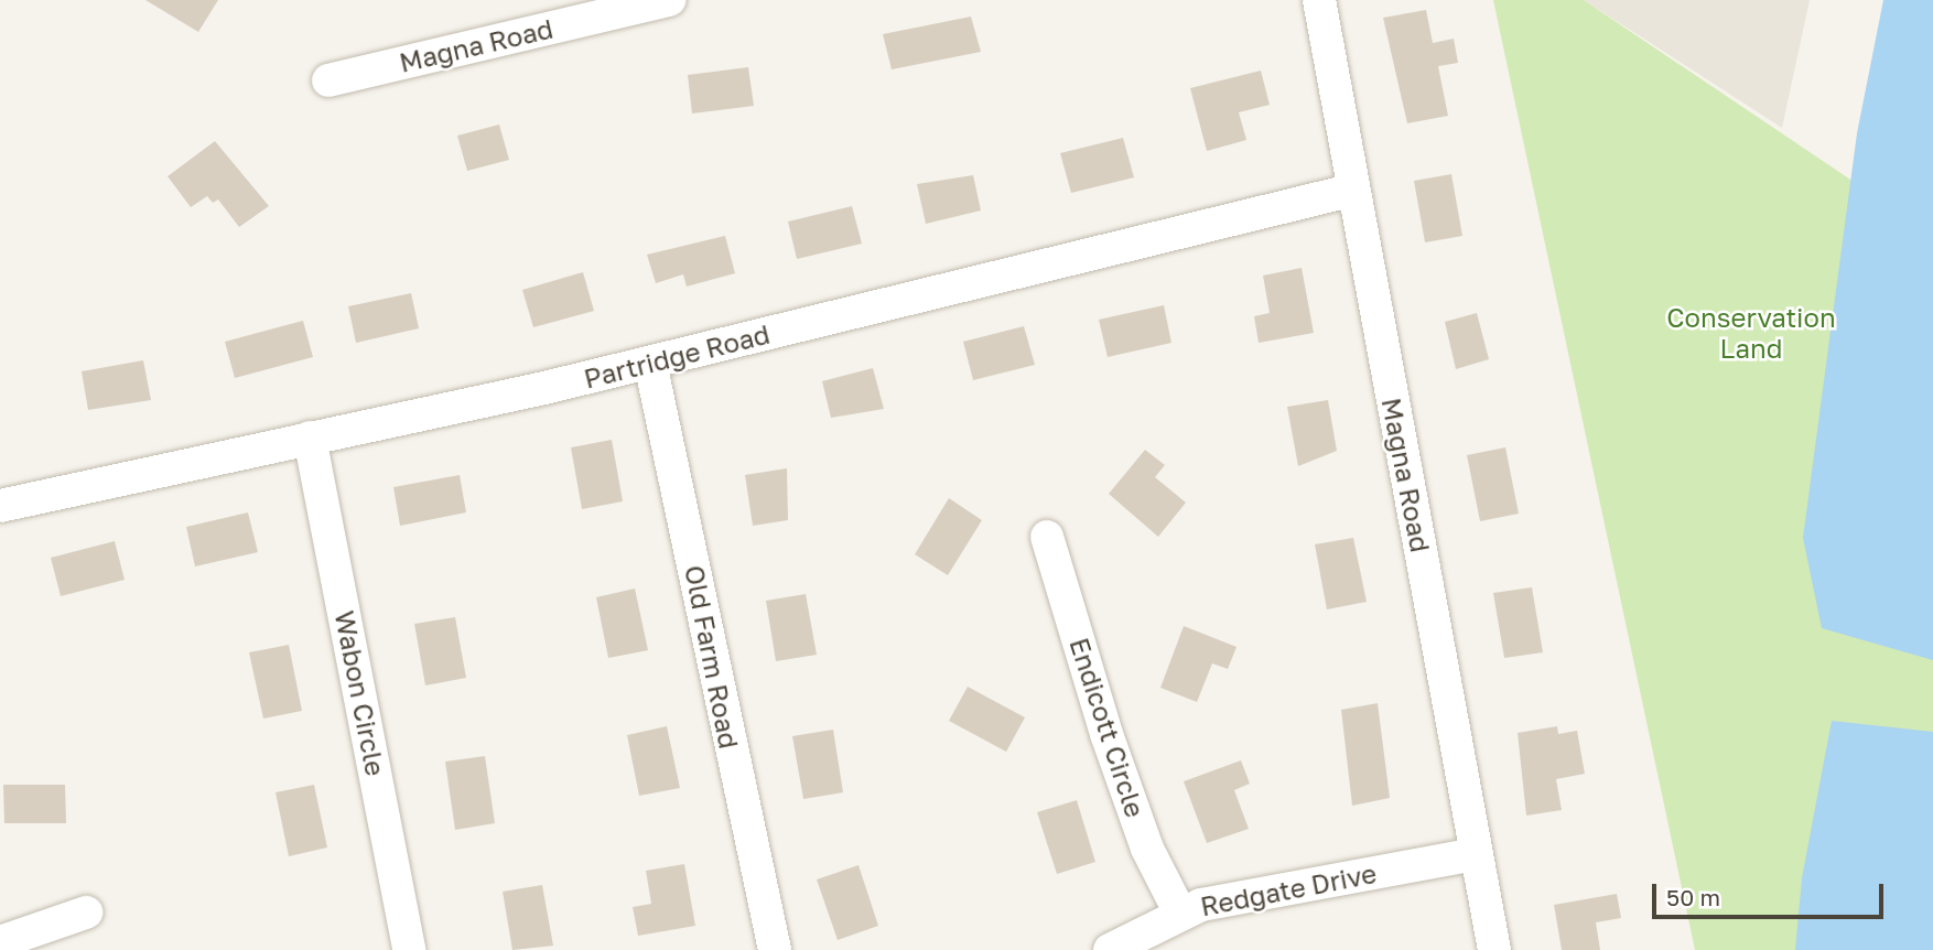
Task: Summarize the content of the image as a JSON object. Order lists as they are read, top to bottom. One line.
{"streets":{"street":["Magna Road","Partridge Road","Old Farm Road","Wabon Circle","Endicott Circle","Redgate Drive"]},"crossings":[["Magna Road","Partridge Road"],["Magna Road","Redgate Drive"],["Partridge Road","Old Farm Road"],["Partridge Road","Wabon Circle"],["Endicott Circle","Redgate Drive"]],"parks":["Conservation Land"],"scale_bar":"50 m"}
